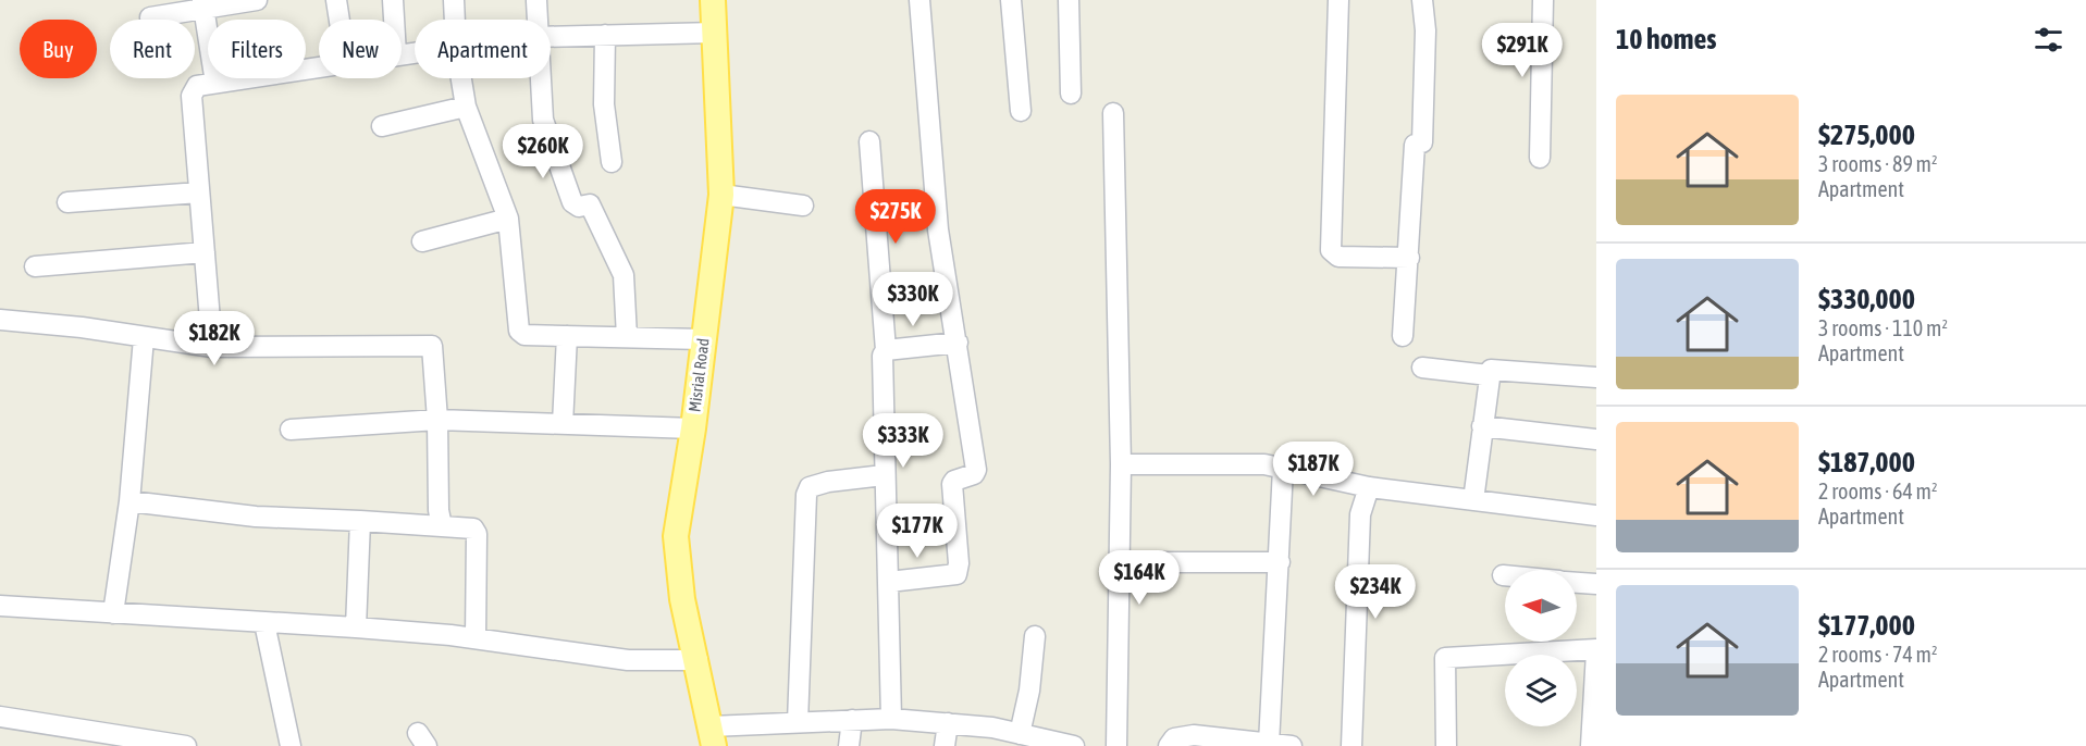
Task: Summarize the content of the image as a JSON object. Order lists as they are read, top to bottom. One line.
{"streets":{"main road":["Misrial Road"]},"north":"left","page":{"heading":"10 homes","chip":["Buy","Rent","Filters","New","Apartment"],"price":["$291K","$260K","$275K","$330K","$182K","$333K","$187K","$177K","$164K","$234K"],"list":[{"name":"$275,000","note":"3 rooms · 89 m² · Apartment"},{"name":"$330,000","note":"3 rooms · 110 m² · Apartment"},{"name":"$187,000","note":"2 rooms · 64 m² · Apartment"},{"name":"$177,000","note":"2 rooms · 74 m² · Apartment"}]}}
